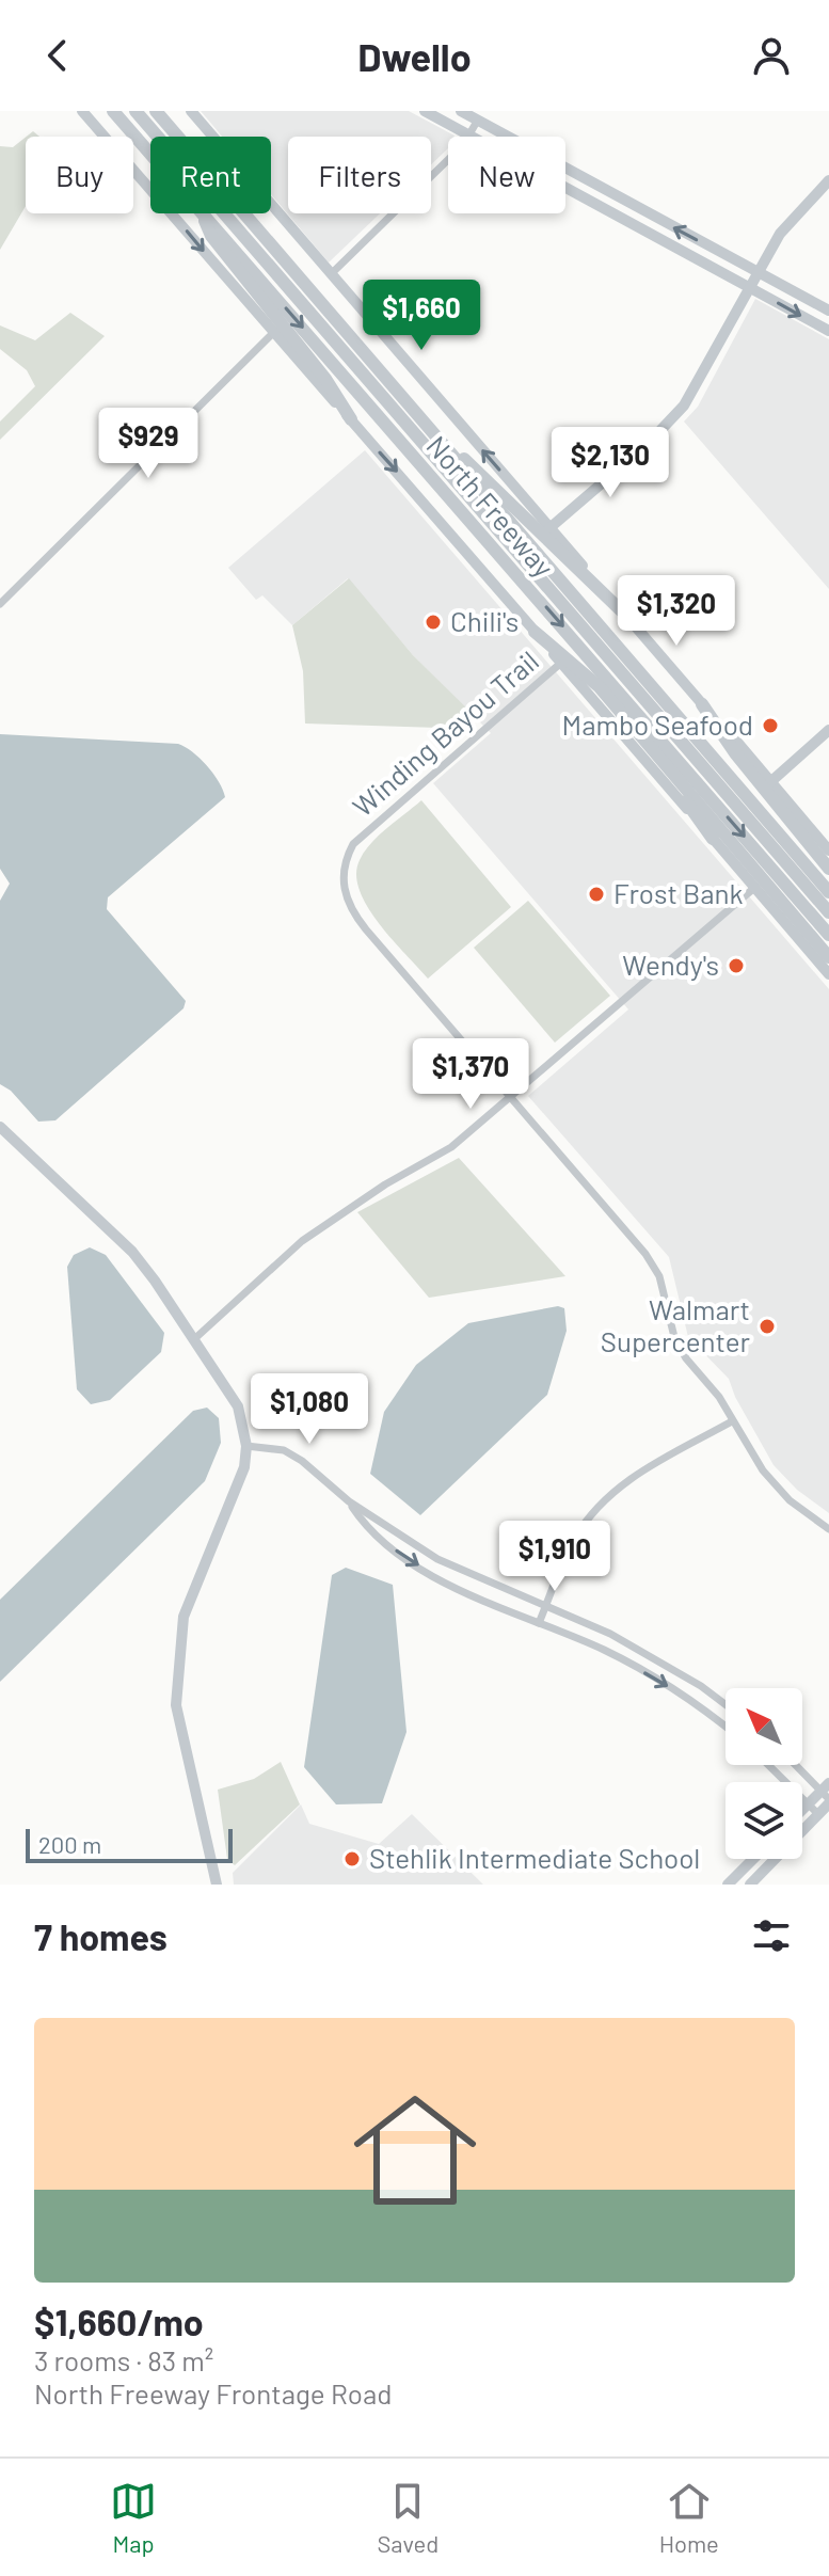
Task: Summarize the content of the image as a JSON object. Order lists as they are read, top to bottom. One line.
{"streets":{"highway":["North Freeway"],"street":["Winding Bayou Trail"]},"places":["Chili's","Mambo Seafood","Frost Bank","Wendy's","Walmart Supercenter","Stehlik Intermediate School"],"scale_bar":"200 m","north":"top left","page":{"header":"Dwello","chip":["Buy","Rent","Filters","New"],"price":["$1,660","$929","$2,130","$1,320","$1,370","$1,080","$1,910"],"scale":"200 m","heading":"7 homes","list":[{"name":"$1,660/mo","note":"3 rooms · 83 m² · North Freeway Frontage Road"}],"tabs":["Map","Saved","Home"]}}
